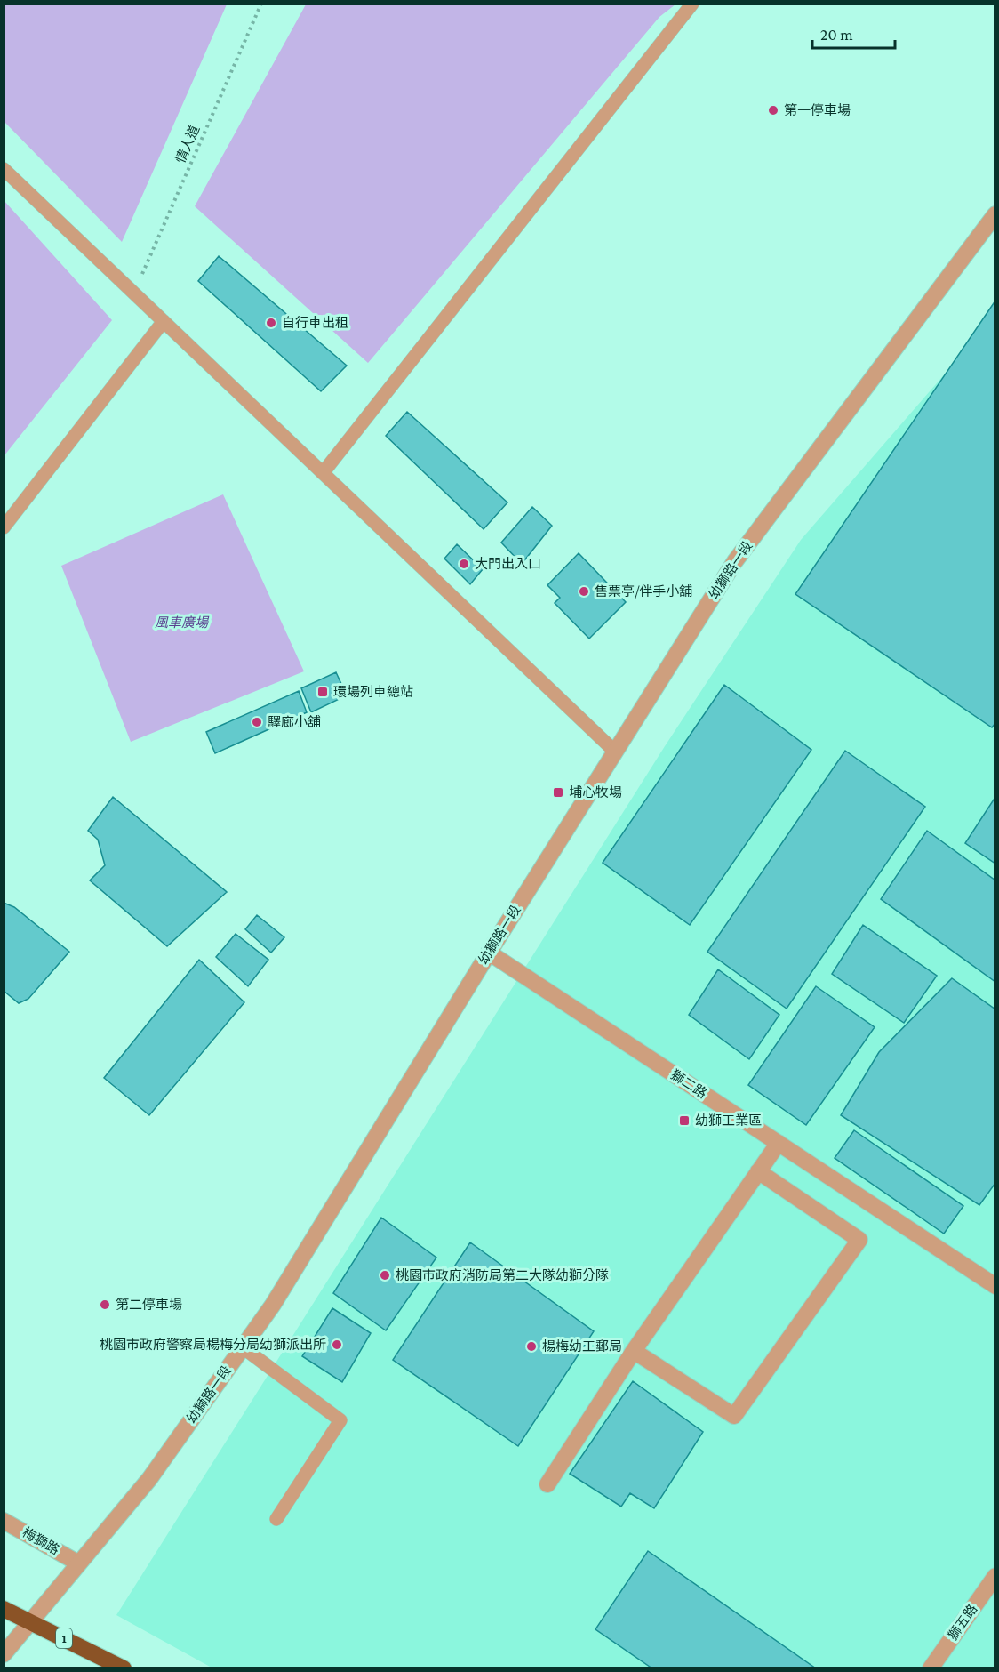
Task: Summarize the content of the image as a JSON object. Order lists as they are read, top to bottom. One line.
{"streets":{"highway":["1"],"street":["幼獅路一段","獅二路","梅獅路","獅五路"],"path":["情人道"]},"crossings":[["幼獅路一段","獅二路"],["幼獅路一段","梅獅路"]],"parks":["風車廣場"],"places":{"other":["第一停車場","自行車出租","大門出入口","售票亭/伴手小舖","驛廊小舖","桃園市政府消防局第二大隊幼獅分隊","第二停車場","桃園市政府警察局楊梅分局幼獅派出所","楊梅幼工郵局"],"transit":["環場列車總站","埔心牧場","幼獅工業區"]},"scale_bar":"20 m"}
